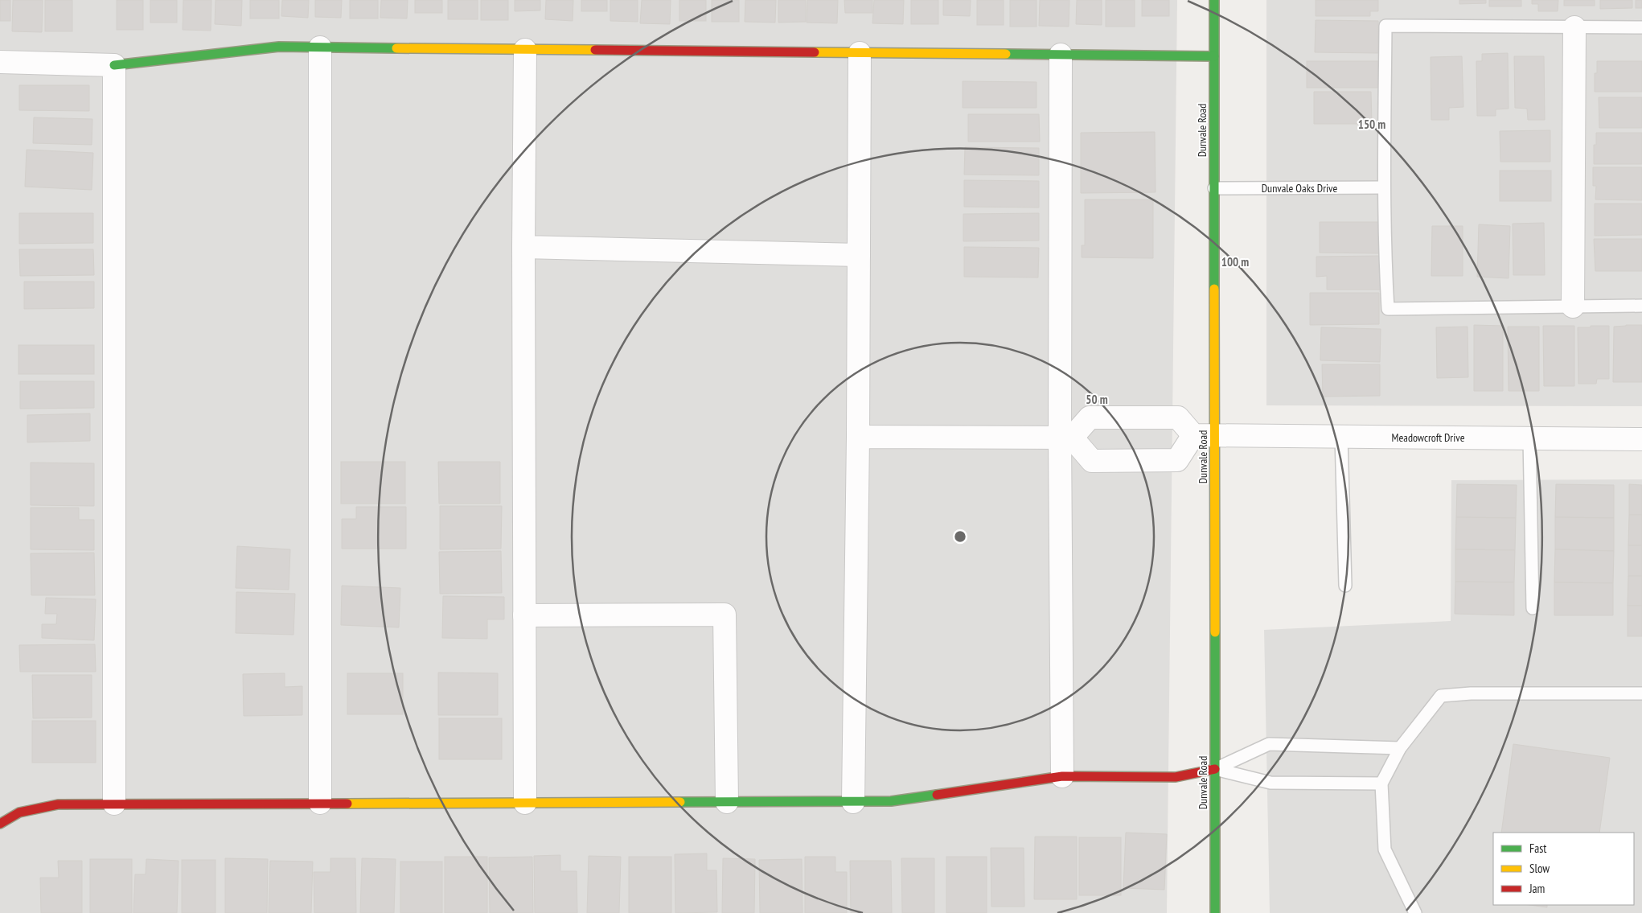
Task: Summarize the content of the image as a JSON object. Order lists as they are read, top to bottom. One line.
{"streets":{"street":["Dunvale Road","Meadowcroft Drive"],"lane":["Dunvale Oaks Drive"]},"crossings":[["Dunvale Road","Dunvale Oaks Drive"],["Dunvale Road","Meadowcroft Drive"]],"legend":["Fast","Slow","Jam"],"rings":["150 m","100 m","50 m"]}
